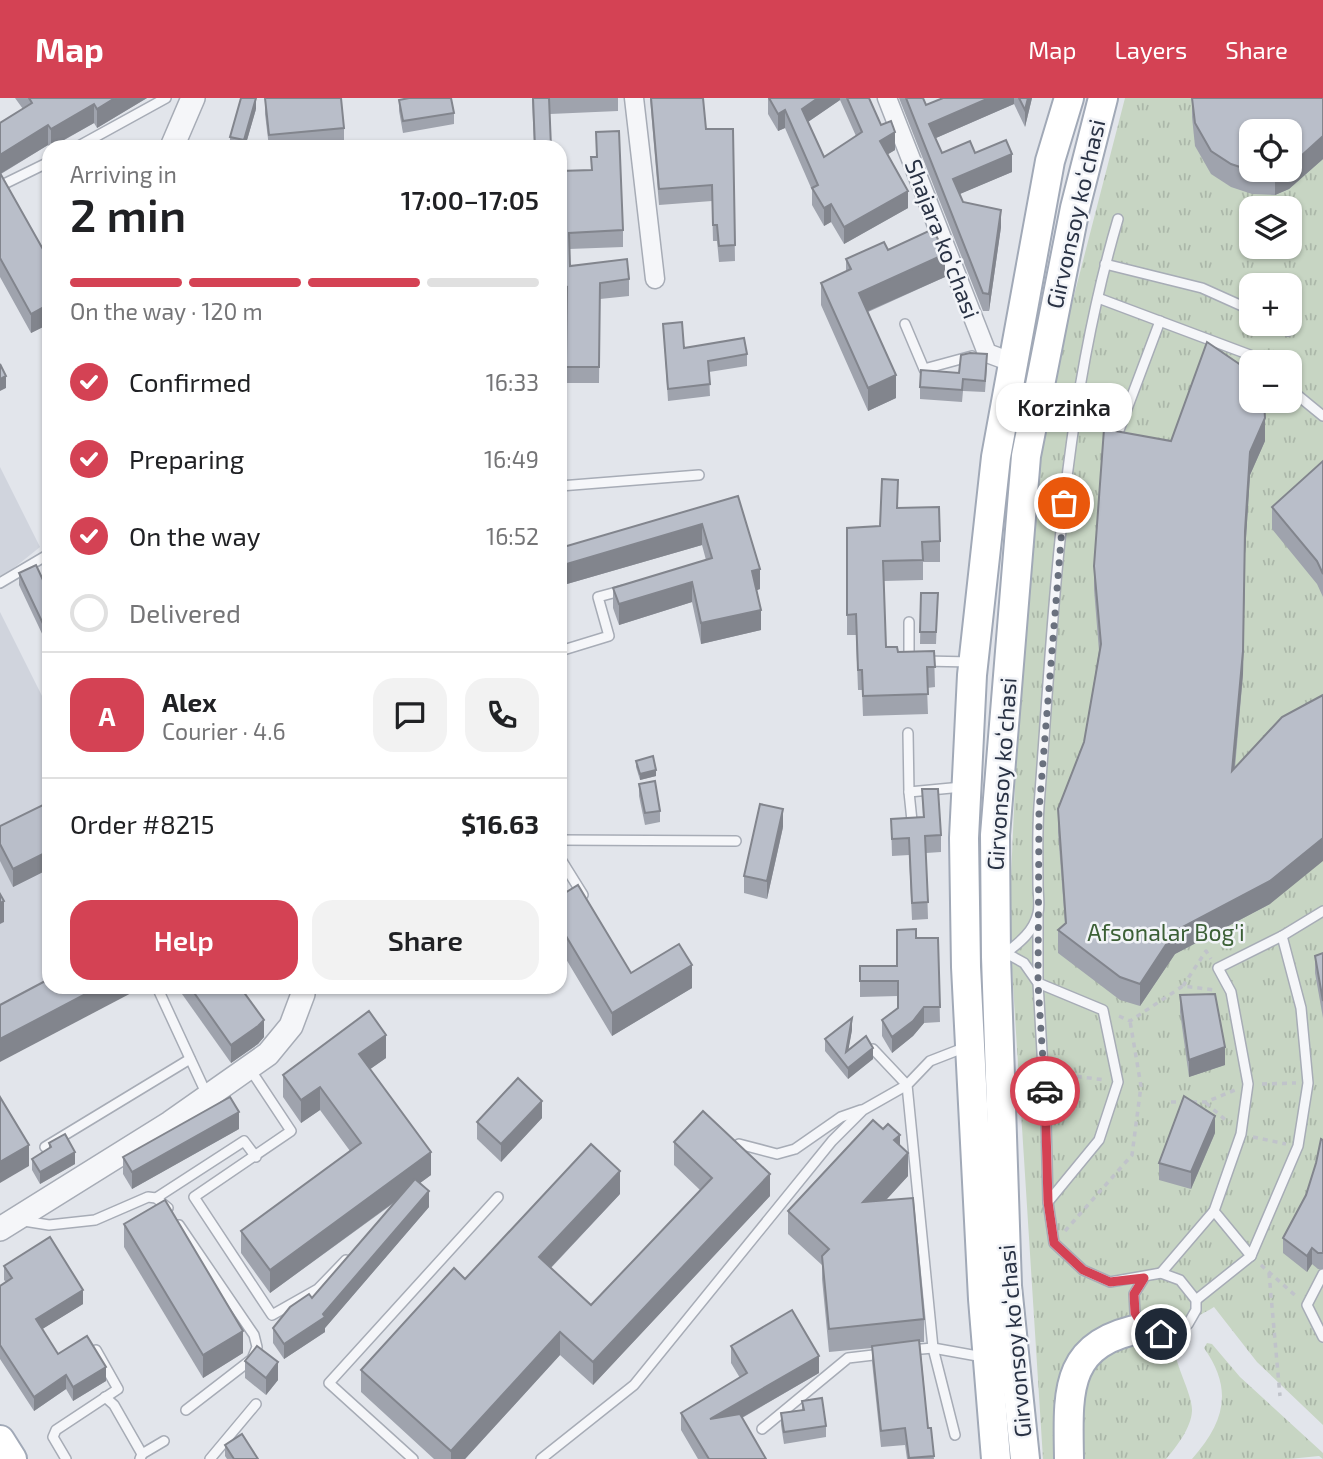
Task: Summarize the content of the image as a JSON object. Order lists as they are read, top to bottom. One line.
{"streets":{"main road":["Girvonsoy koʻchasi"],"street":["Shajara koʻchasi"]},"parks":["Afsonalar Bog'i"],"places":["Korzinka"],"page":{"header":"Map","nav":["Map","Layers","Share"],"map_buttons":["+","−"],"heading":["2 min","Arriving in","17:00–17:05"],"panel":["Alex","Courier · 4.6","Order #8215","$16.63"],"bar":"On the way · 120 m","list":[["Confirmed","16:33"],["Preparing","16:49"],["On the way","16:52"],"Delivered"],"bubble":"Korzinka","round":"A","buttons":["Help","Share"]}}
